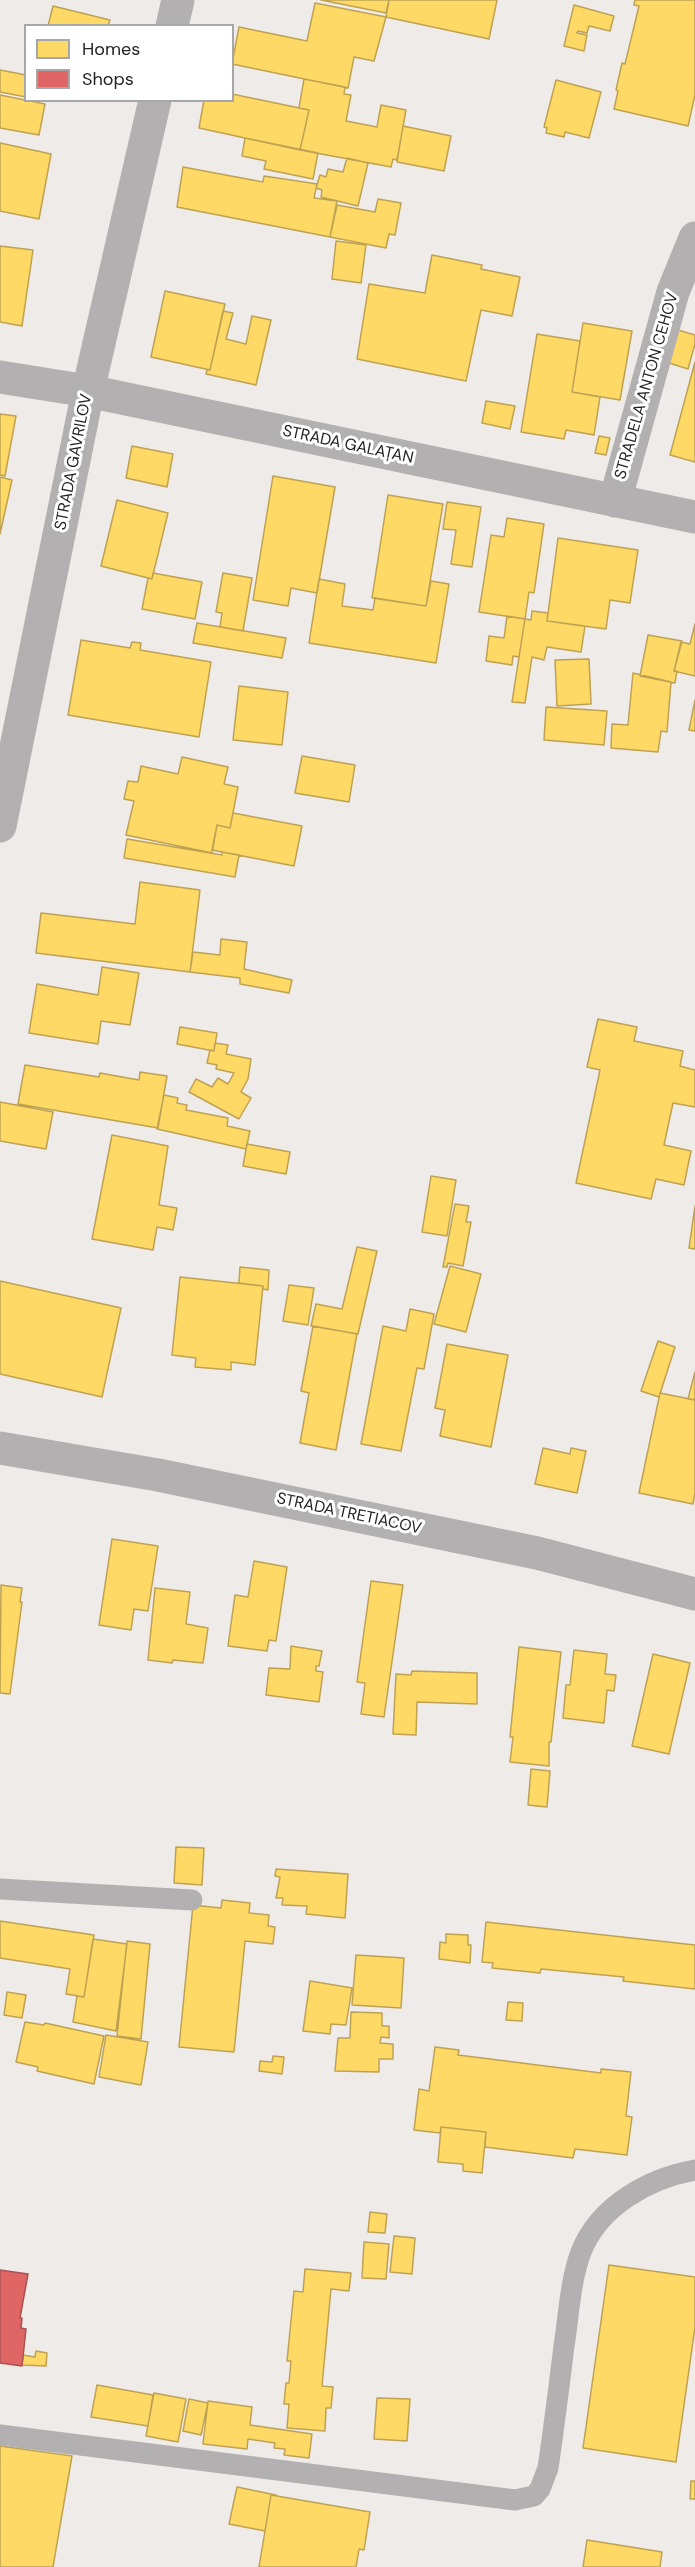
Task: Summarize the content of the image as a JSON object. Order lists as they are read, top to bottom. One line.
{"streets":{"street":["STRADELA ANTON CEHOV","STRADA GALAȚAN","STRADA GAVRILOV","STRADA TRETIACOV"]},"crossings":[["STRADELA ANTON CEHOV","STRADA GALAȚAN"],["STRADA GALAȚAN","STRADA GAVRILOV"]],"legend":["Homes","Shops"]}
